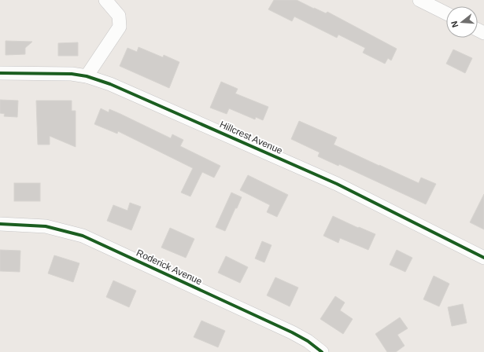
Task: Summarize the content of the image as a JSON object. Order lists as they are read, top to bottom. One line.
{"streets":{"street":["Hillcrest Avenue","Roderick Avenue"]},"north":"left"}
